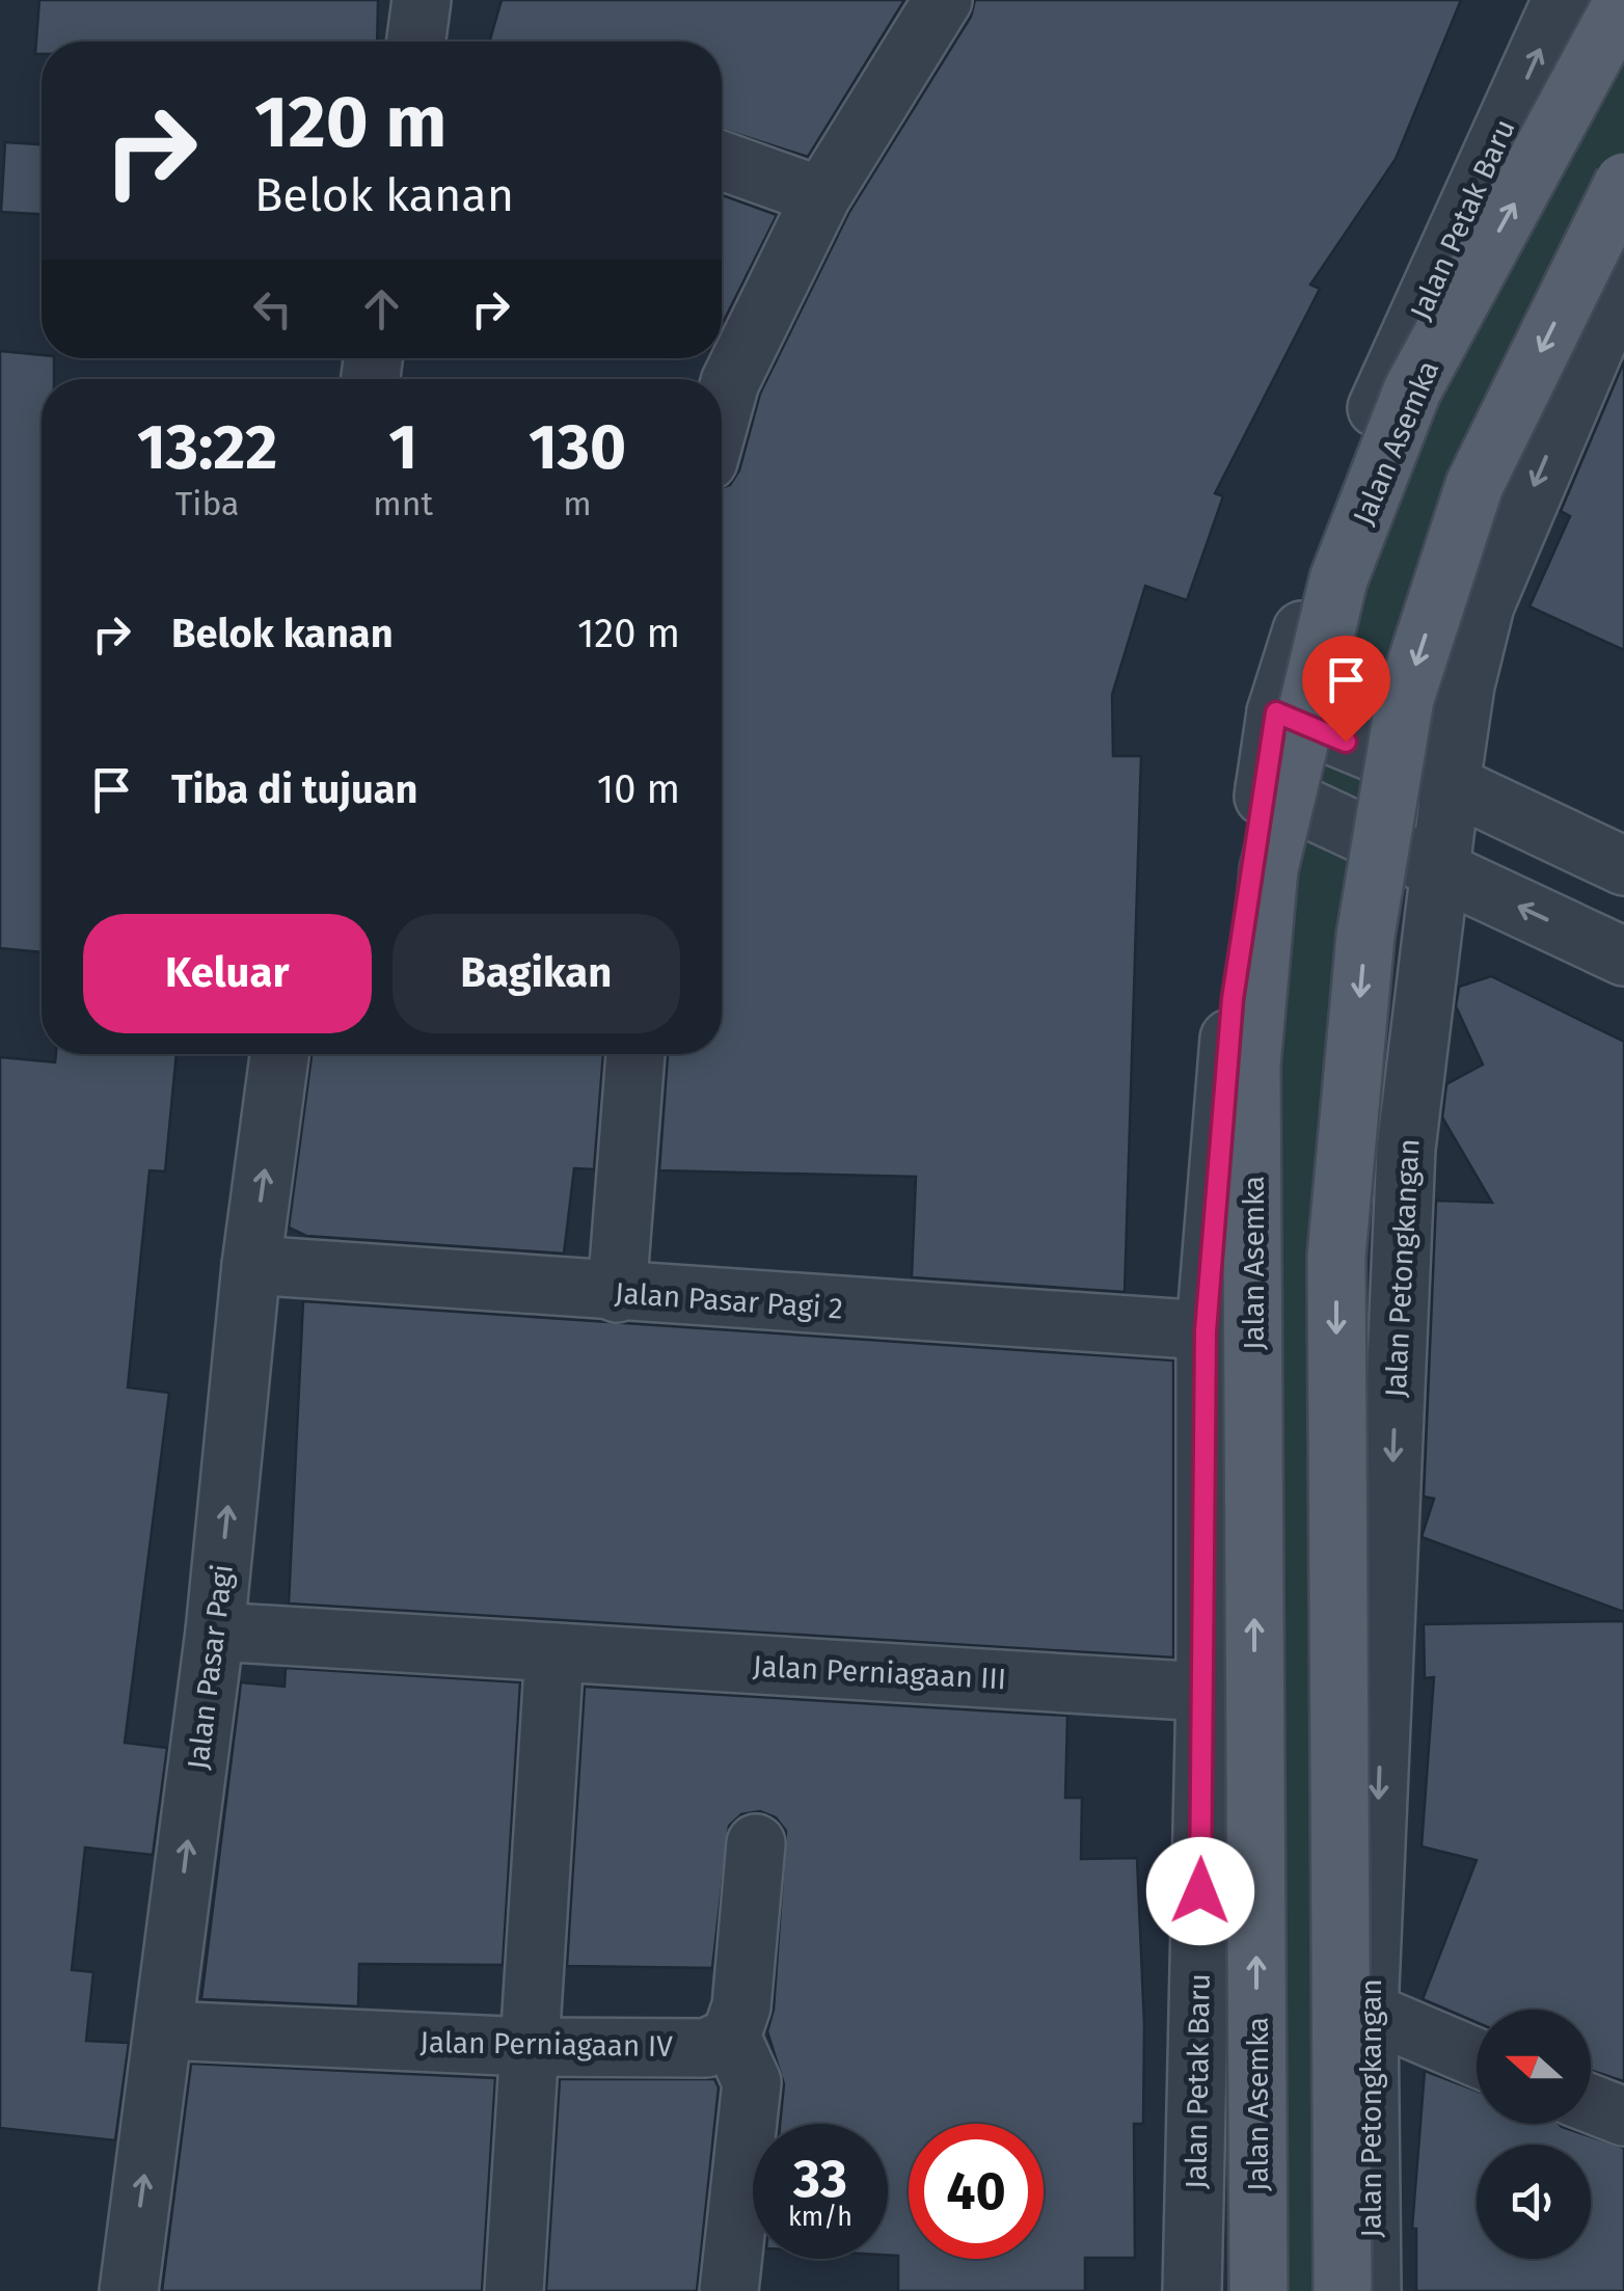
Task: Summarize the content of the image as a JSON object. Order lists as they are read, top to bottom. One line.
{"streets":{"main road":["Jalan Asemka"],"street":["Jalan Petak Baru","Jalan Petongkangan","Jalan Pasar Pagi 2","Jalan Pasar Pagi","Jalan Perniagaan III","Jalan Perniagaan IV"]},"crossings":[["Jalan Petak Baru","Jalan Pasar Pagi 2"],["Jalan Petak Baru","Jalan Perniagaan III"],["Jalan Pasar Pagi 2","Jalan Pasar Pagi"],["Jalan Pasar Pagi","Jalan Perniagaan III"],["Jalan Pasar Pagi","Jalan Perniagaan IV"]],"one_way":["Jalan Petongkangan"],"north":"left","page":{"turn":["120 m","Belok kanan"],"eta":["13:22","Tiba","1","mnt","130","m"],"list":[{"name":"Belok kanan","value":"120 m"},{"name":"Tiba di tujuan","value":"10 m"}],"buttons":["Keluar","Bagikan"],"speed":"33 km/h","limit":"40"}}
